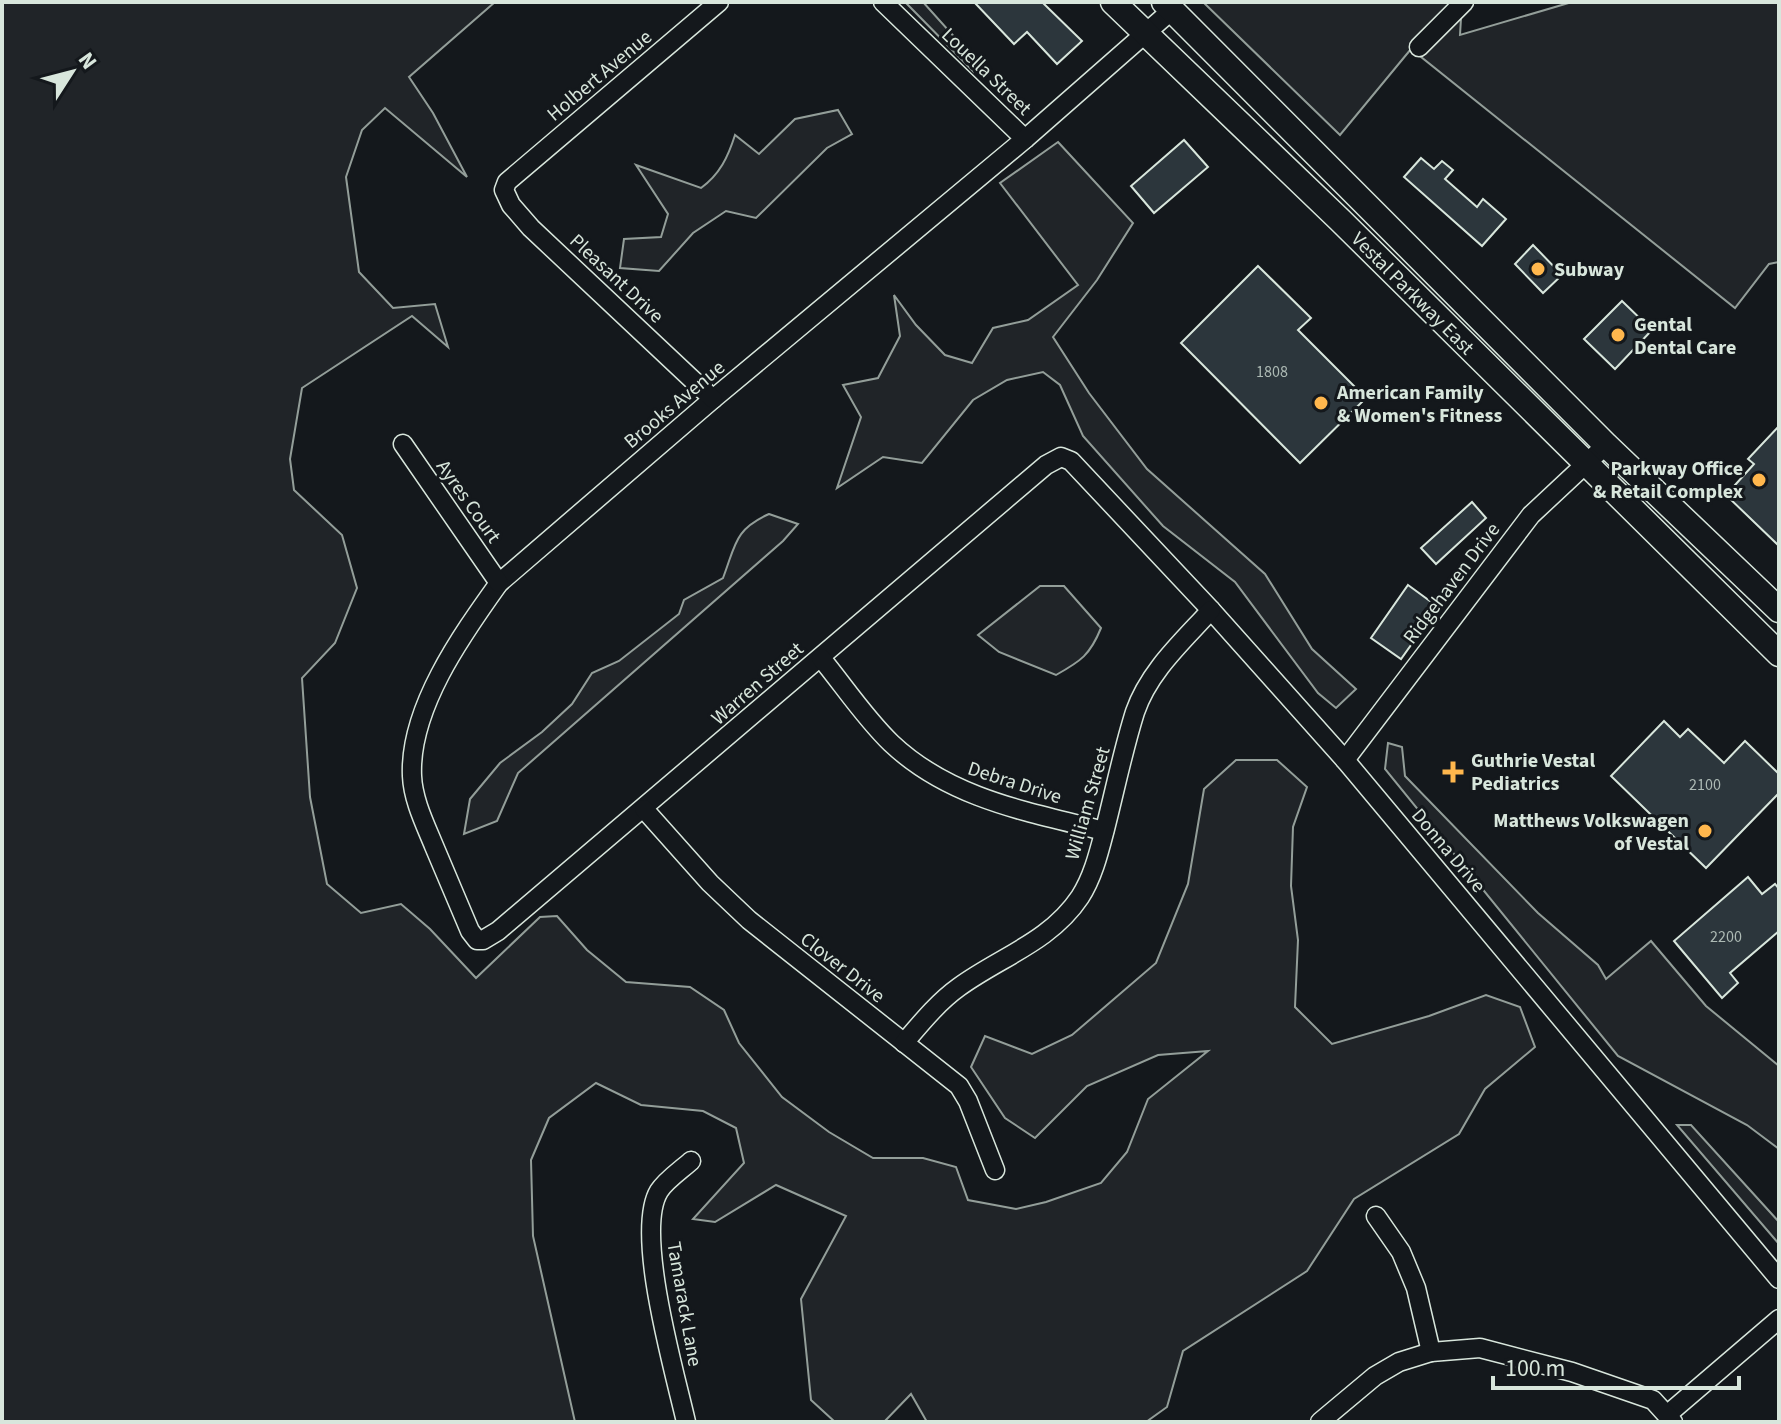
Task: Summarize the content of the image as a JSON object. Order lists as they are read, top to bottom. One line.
{"streets":{"main road":["Vestal Parkway East"],"street":["Louella Street","Holbert Avenue","Pleasant Drive","Brooks Avenue","Ayres Court","Ridgehaven Drive","Warren Street","Debra Drive","William Street","Donna Drive","Clover Drive","Tamarack Lane"]},"crossings":[["Louella Street","Brooks Avenue"],["Holbert Avenue","Pleasant Drive"],["Pleasant Drive","Brooks Avenue"],["Vestal Parkway East","Brooks Avenue"],["Vestal Parkway East","Ridgehaven Drive"],["Brooks Avenue","Ayres Court"],["Brooks Avenue","Warren Street"],["Ridgehaven Drive","Donna Drive"],["Warren Street","Debra Drive"],["Warren Street","Donna Drive"],["Warren Street","Clover Drive"],["Debra Drive","William Street"],["William Street","Donna Drive"],["William Street","Clover Drive"]],"places":{"other":["Subway","Gental Dental Care","American Family & Women's Fitness","Parkway Office & Retail Complex","Matthews Volkswagen of Vestal"],"health":["Guthrie Vestal Pediatrics"]},"house_numbers":["1808","2100","2200"],"scale_bar":"100 m","north":"top right"}
